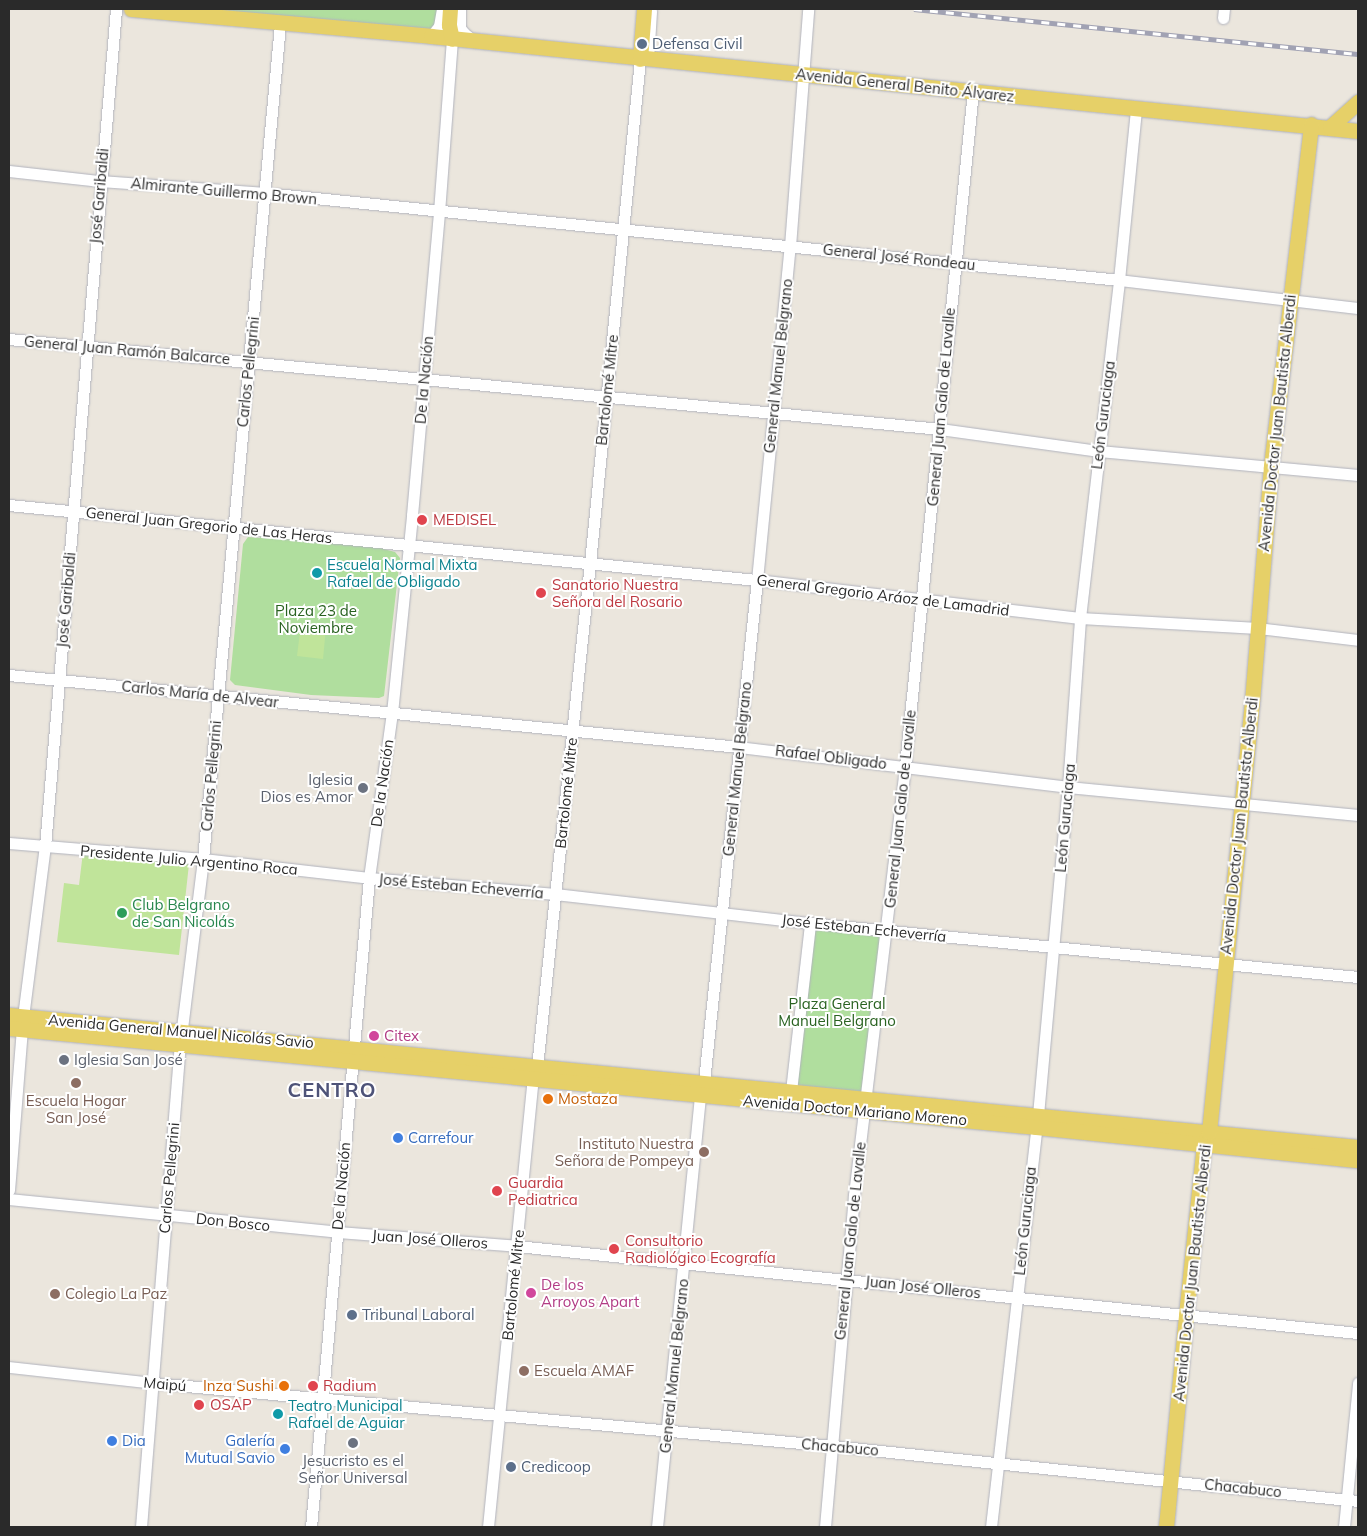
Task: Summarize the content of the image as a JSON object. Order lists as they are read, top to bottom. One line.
{"streets":{"main road":["Avenida General Benito Álvarez","Avenida Doctor Juan Bautista Alberdi","Avenida General Manuel Nicolás Savio","Avenida Doctor Mariano Moreno"],"street":["Almirante Guillermo Brown","José Garibaldi","General José Rondeau","General Juan Ramón Balcarce","General Manuel Belgrano","Carlos Pellegrini","De la Nación","Bartolomé Mitre","General Juan Galo de Lavalle","León Guruciaga","General Juan Gregorio de Las Heras","General Gregorio Aráoz de Lamadrid","Carlos María de Alvear","Rafael Obligado","Presidente Julio Argentino Roca","José Esteban Echeverría","Don Bosco","Juan José Olleros","Maipú","Chacabuco"]},"crossings":[["Avenida General Benito Álvarez","General Manuel Belgrano"],["Avenida General Benito Álvarez","Carlos Pellegrini"],["Avenida General Benito Álvarez","De la Nación"],["Avenida General Benito Álvarez","Bartolomé Mitre"],["Avenida General Benito Álvarez","General Juan Galo de Lavalle"],["Avenida General Benito Álvarez","León Guruciaga"],["Avenida General Benito Álvarez","Avenida Doctor Juan Bautista Alberdi"],["Almirante Guillermo Brown","José Garibaldi"],["Almirante Guillermo Brown","General José Rondeau"],["Almirante Guillermo Brown","Carlos Pellegrini"],["Almirante Guillermo Brown","De la Nación"],["José Garibaldi","General Juan Ramón Balcarce"],["José Garibaldi","General Juan Gregorio de Las Heras"],["José Garibaldi","Carlos María de Alvear"],["José Garibaldi","Presidente Julio Argentino Roca"],["José Garibaldi","Avenida General Manuel Nicolás Savio"],["General José Rondeau","General Manuel Belgrano"],["General José Rondeau","De la Nación"],["General José Rondeau","Bartolomé Mitre"],["General José Rondeau","General Juan Galo de Lavalle"],["General José Rondeau","León Guruciaga"],["General José Rondeau","Avenida Doctor Juan Bautista Alberdi"],["General Juan Ramón Balcarce","General Manuel Belgrano"],["General Juan Ramón Balcarce","Carlos Pellegrini"],["General Juan Ramón Balcarce","De la Nación"],["General Juan Ramón Balcarce","Bartolomé Mitre"],["General Juan Ramón Balcarce","General Juan Galo de Lavalle"],["General Juan Ramón Balcarce","León Guruciaga"],["General Juan Ramón Balcarce","Avenida Doctor Juan Bautista Alberdi"],["General Manuel Belgrano","General Gregorio Aráoz de Lamadrid"],["General Manuel Belgrano","Rafael Obligado"],["General Manuel Belgrano","José Esteban Echeverría"],["General Manuel Belgrano","Avenida Doctor Mariano Moreno"],["General Manuel Belgrano","Juan José Olleros"],["General Manuel Belgrano","Chacabuco"],["Carlos Pellegrini","General Juan Gregorio de Las Heras"],["Carlos Pellegrini","Carlos María de Alvear"],["Carlos Pellegrini","Presidente Julio Argentino Roca"],["Carlos Pellegrini","Avenida General Manuel Nicolás Savio"],["Carlos Pellegrini","Don Bosco"],["Carlos Pellegrini","Maipú"],["De la Nación","General Juan Gregorio de Las Heras"],["De la Nación","General Gregorio Aráoz de Lamadrid"],["De la Nación","Carlos María de Alvear"],["De la Nación","Rafael Obligado"],["De la Nación","Presidente Julio Argentino Roca"],["De la Nación","José Esteban Echeverría"],["De la Nación","Avenida General Manuel Nicolás Savio"],["De la Nación","Avenida Doctor Mariano Moreno"],["De la Nación","Don Bosco"],["De la Nación","Juan José Olleros"],["De la Nación","Maipú"],["De la Nación","Chacabuco"],["Bartolomé Mitre","General Gregorio Aráoz de Lamadrid"],["Bartolomé Mitre","Rafael Obligado"],["Bartolomé Mitre","José Esteban Echeverría"],["Bartolomé Mitre","Avenida Doctor Mariano Moreno"],["Bartolomé Mitre","Juan José Olleros"],["Bartolomé Mitre","Chacabuco"],["General Juan Galo de Lavalle","General Gregorio Aráoz de Lamadrid"],["General Juan Galo de Lavalle","Rafael Obligado"],["General Juan Galo de Lavalle","José Esteban Echeverría"],["General Juan Galo de Lavalle","Avenida Doctor Mariano Moreno"],["General Juan Galo de Lavalle","Juan José Olleros"],["General Juan Galo de Lavalle","Chacabuco"],["León Guruciaga","General Gregorio Aráoz de Lamadrid"],["León Guruciaga","Rafael Obligado"],["León Guruciaga","José Esteban Echeverría"],["León Guruciaga","Avenida Doctor Mariano Moreno"],["León Guruciaga","Juan José Olleros"],["León Guruciaga","Chacabuco"],["Avenida Doctor Juan Bautista Alberdi","General Gregorio Aráoz de Lamadrid"],["Avenida Doctor Juan Bautista Alberdi","Rafael Obligado"],["Avenida Doctor Juan Bautista Alberdi","José Esteban Echeverría"],["Avenida Doctor Juan Bautista Alberdi","Avenida Doctor Mariano Moreno"],["Avenida Doctor Juan Bautista Alberdi","Juan José Olleros"],["Avenida Doctor Juan Bautista Alberdi","Chacabuco"],["General Juan Gregorio de Las Heras","General Gregorio Aráoz de Lamadrid"],["Carlos María de Alvear","Rafael Obligado"],["Presidente Julio Argentino Roca","José Esteban Echeverría"],["Avenida General Manuel Nicolás Savio","Avenida Doctor Mariano Moreno"],["Don Bosco","Juan José Olleros"],["Maipú","Chacabuco"]],"districts":["CENTRO"],"parks":["Plaza 23 de Noviembre","Plaza General Manuel Belgrano"],"places":["Defensa Civil","MEDISEL","Escuela Normal Mixta Rafael de Obligado","Sanatorio Nuestra Señora del Rosario","Iglesia Dios es Amor","Club Belgrano de San Nicolás","Citex","Iglesia San José","Escuela Hogar San José","Mostaza","Carrefour","Instituto Nuestra Señora de Pompeya","Guardia Pediatrica","Consultorio Radiológico Ecografía","De los Arroyos Apart","Colegio La Paz","Tribunal Laboral","Escuela AMAF","Inza Sushi","Radium","OSAP","Teatro Municipal Rafael de Aguiar","Dia","Jesucristo es el Señor Universal","Galería Mutual Savio","Credicoop"]}
